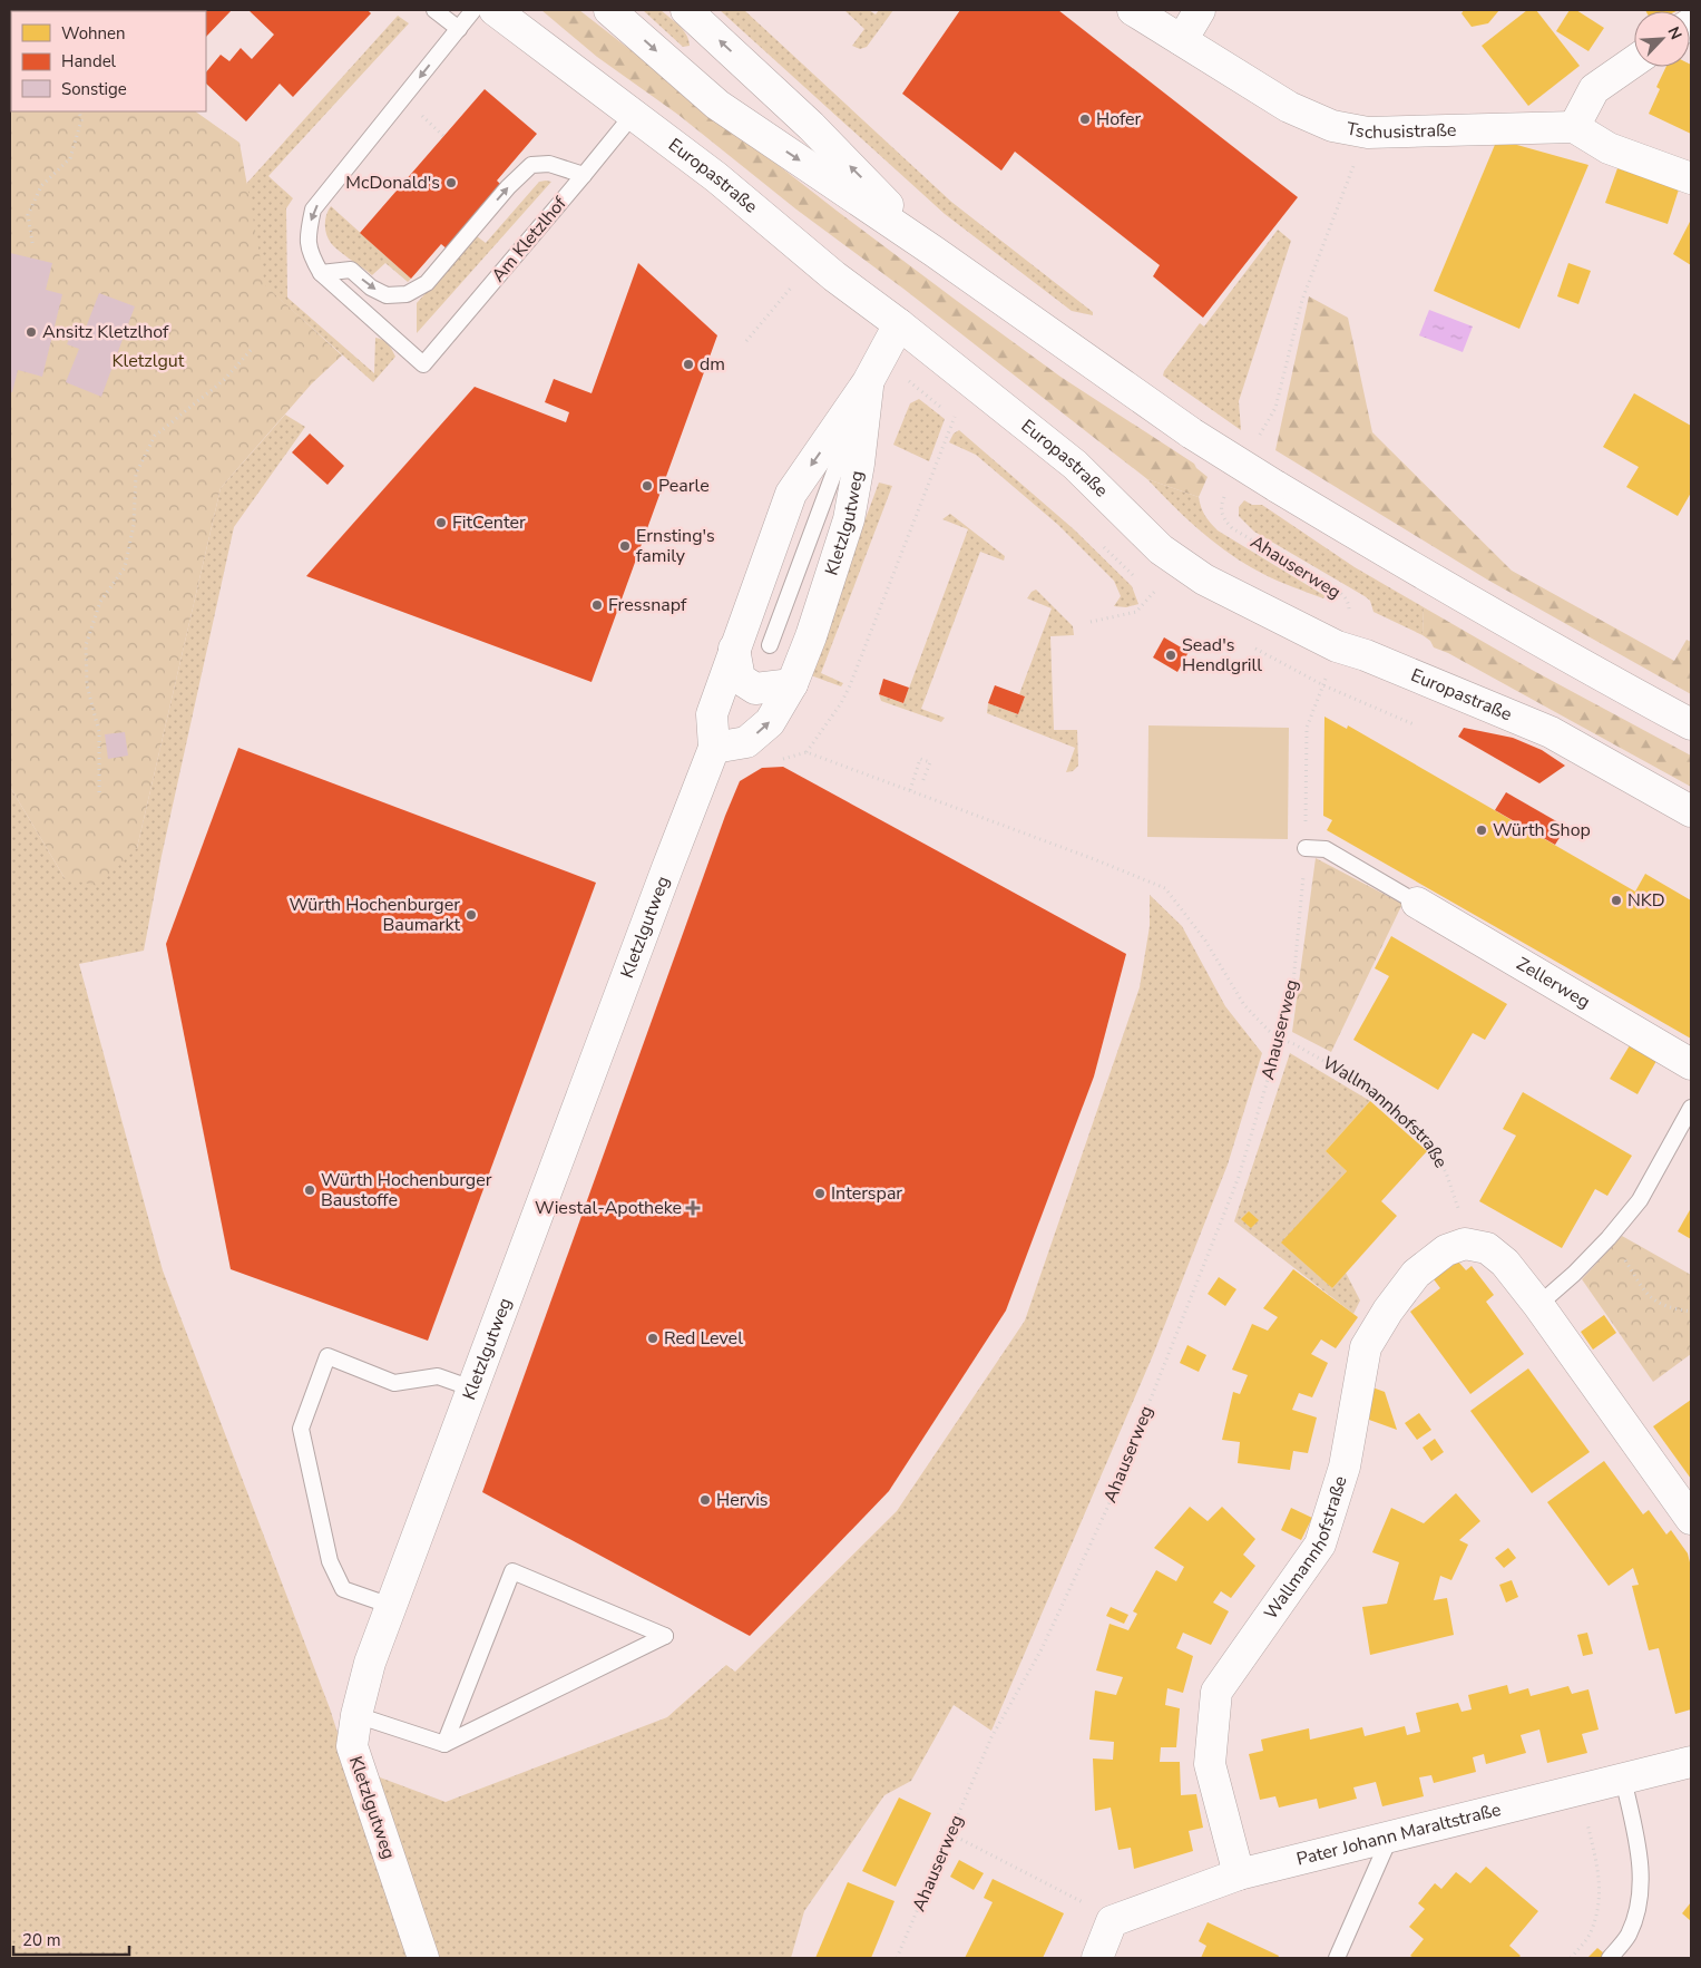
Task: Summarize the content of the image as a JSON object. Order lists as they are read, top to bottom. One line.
{"streets":{"street":["Tschusistraße","Europastraße","Kletzlgutweg","Zellerweg","Wallmannhofstraße","Pater Johann Maraltstraße"],"lane":["Am Kletzlhof"],"path":["Ahauserweg"]},"crossings":[["Europastraße","Am Kletzlhof"],["Europastraße","Kletzlgutweg"],["Europastraße","Ahauserweg"],["Ahauserweg","Wallmannhofstraße"],["Wallmannhofstraße","Pater Johann Maraltstraße"]],"parks":["Kletzlgut"],"places":{"other":["Hofer","McDonald's","Ansitz Kletzlhof","dm","Pearle","FitCenter","Ernsting's family","Fressnapf","Sead's Hendlgrill","Würth Shop","NKD","Würth Hochenburger Baumarkt","Würth Hochenburger Baustoffe","Interspar","Red Level","Hervis"],"health":["Wiestal-Apotheke"]},"legend":["Wohnen","Handel","Sonstige"],"scale_bar":"20 m","north":"top right"}
